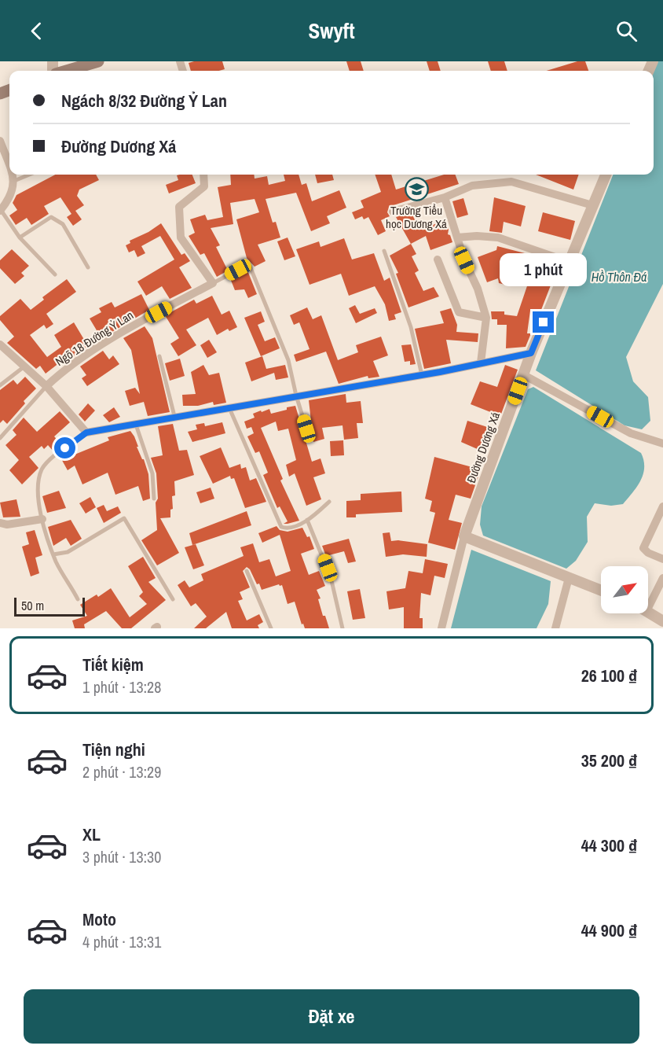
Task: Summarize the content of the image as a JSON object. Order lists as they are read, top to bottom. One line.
{"streets":{"street":["Ngõ 18 Đường Ỷ Lan","Đường Dương Xá"]},"water":["Hồ Thôn Đá"],"places":{"school or university":["Trường Tiểu học Dương Xá"]},"scale_bar":"50 m","north":"top right","page":{"header":"Swyft","banner":["Ngách 8/32 Đường Ỷ Lan","Đường Dương Xá"],"bubble":"1 phút","scale":"50 m","list":[{"name":"Tiết kiệm","note":"1 phút · 13:28","value":"26 100 ₫"},{"name":"Tiện nghi","note":"2 phút · 13:29","value":"35 200 ₫"},{"name":"XL","note":"3 phút · 13:30","value":"44 300 ₫"},{"name":"Moto","note":"4 phút · 13:31","value":"44 900 ₫"}],"buttons":"Đặt xe"}}
